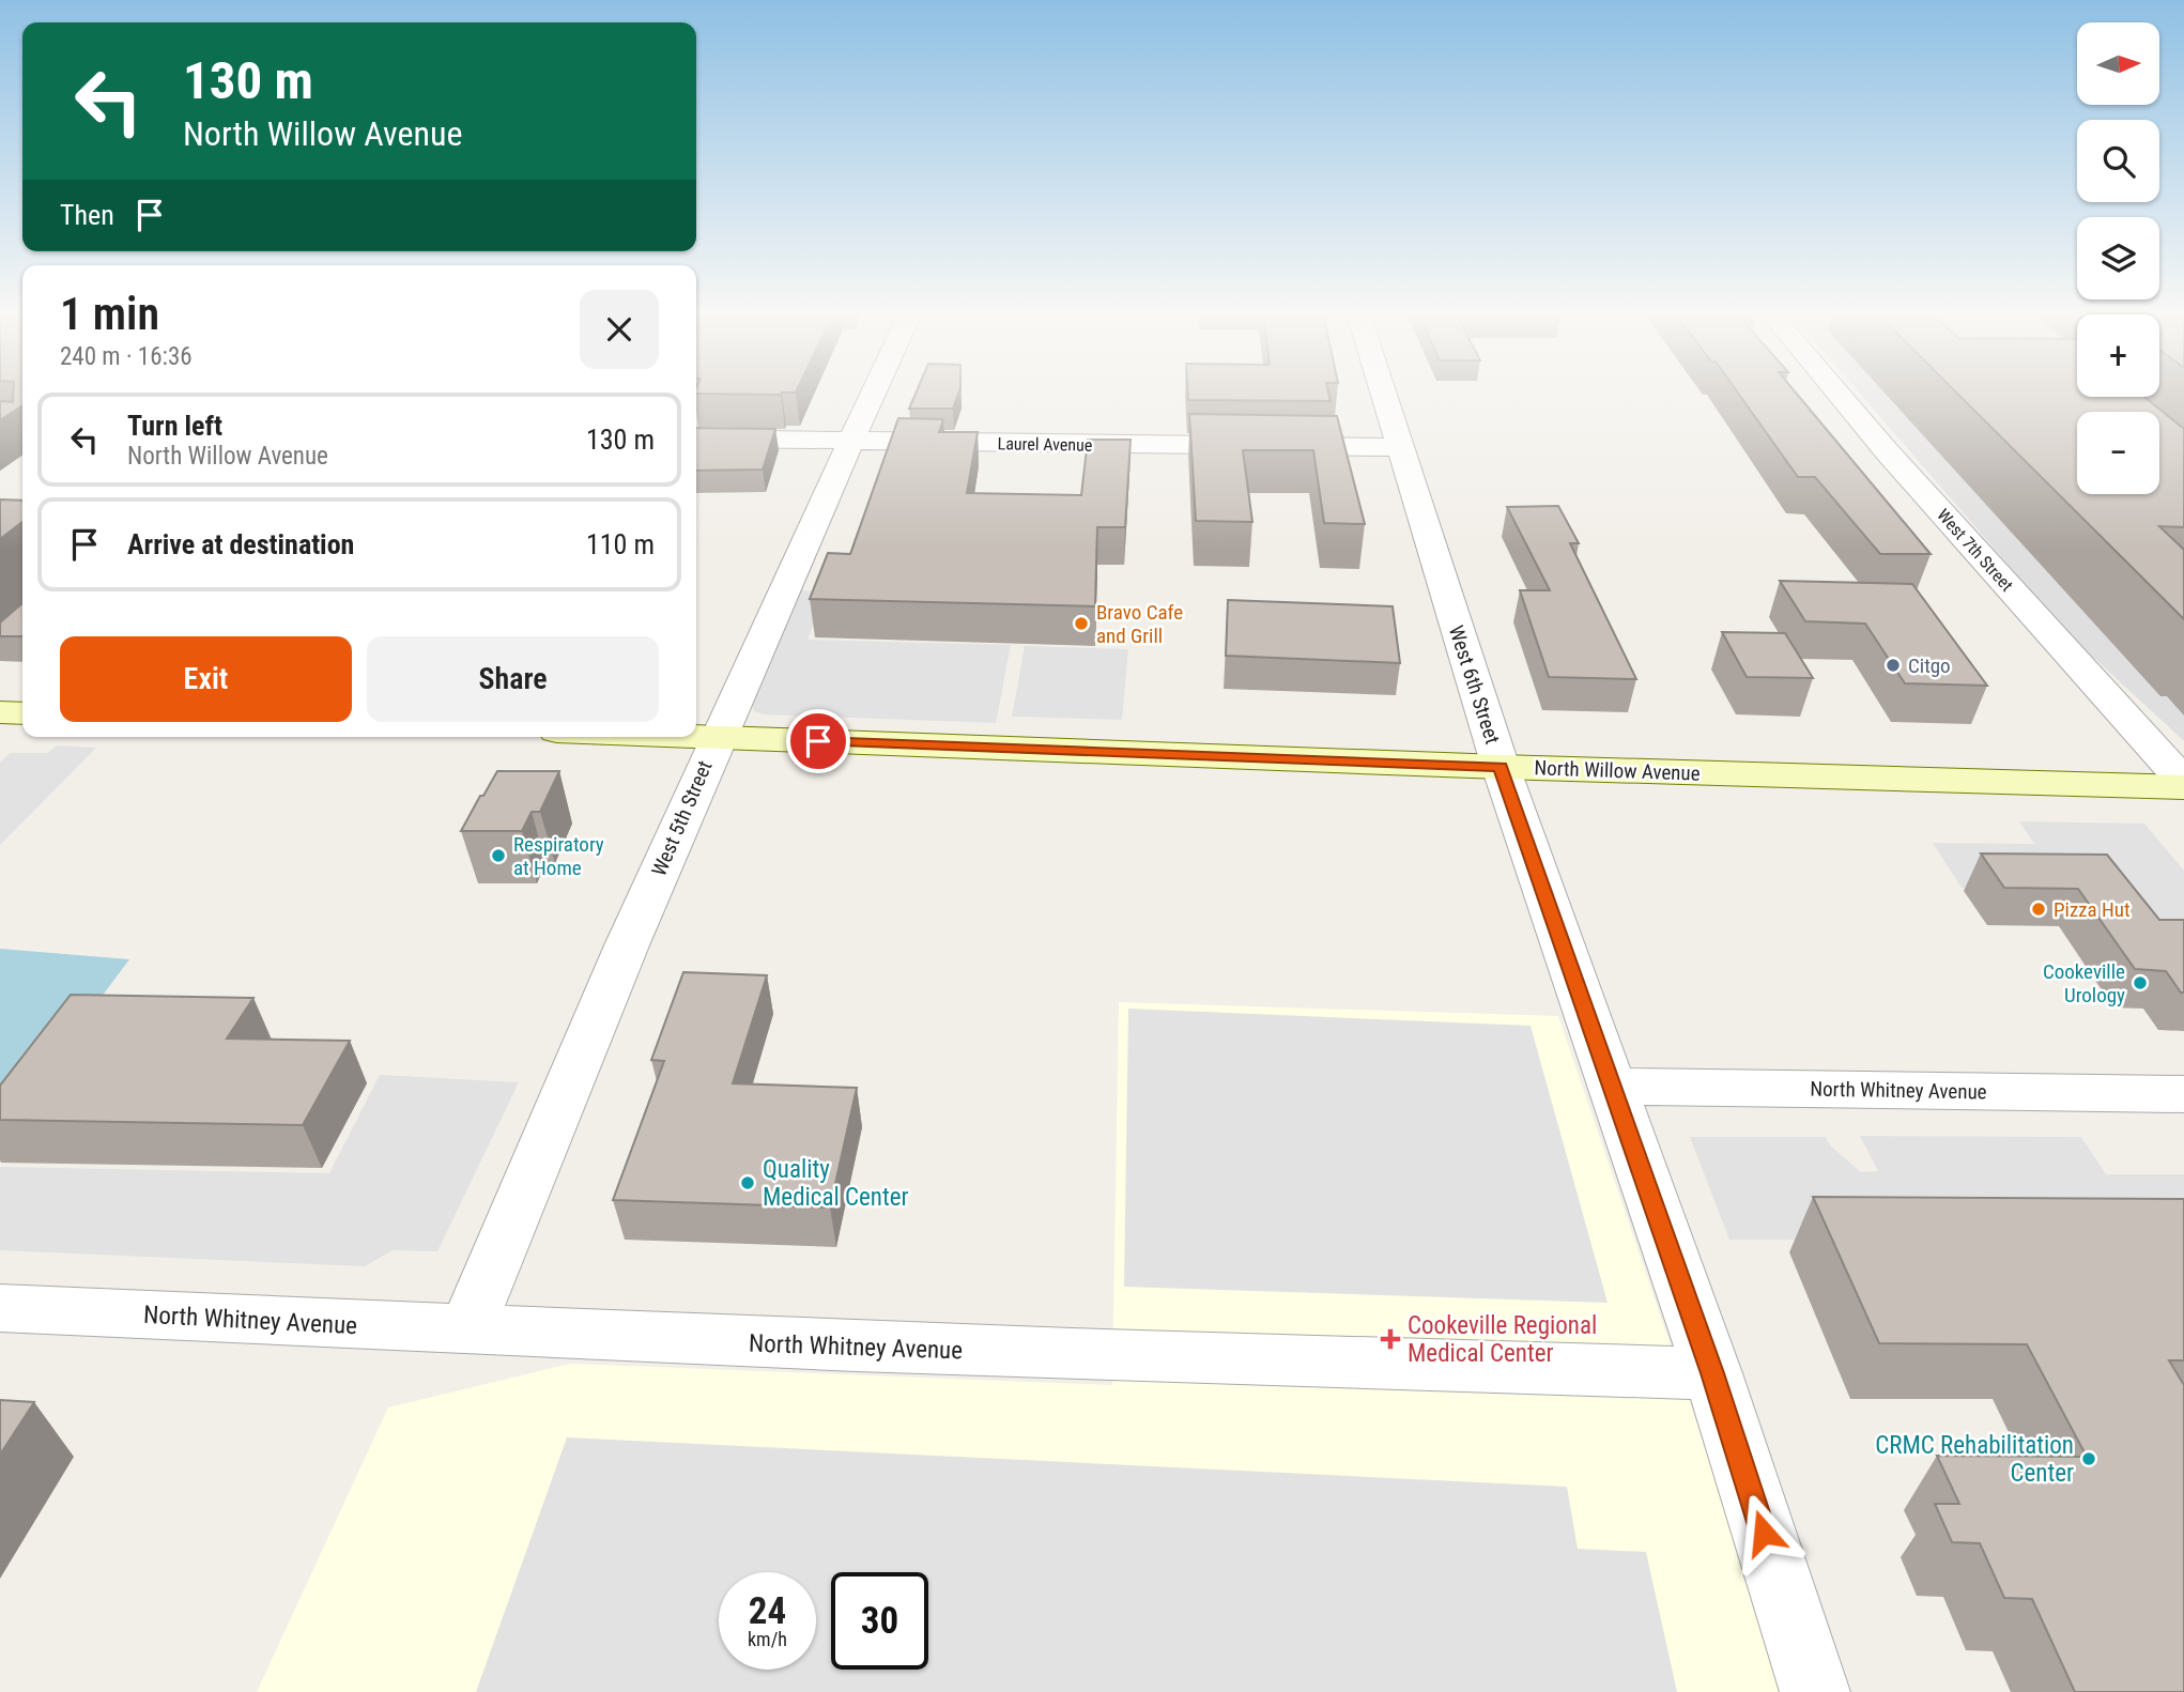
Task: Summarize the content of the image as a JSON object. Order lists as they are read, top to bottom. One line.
{"streets":{"main road":["North Willow Avenue"],"street":["Laurel Avenue","West 7th Street","West 6th Street","West 5th Street","North Whitney Avenue"]},"crossings":[["Laurel Avenue","West 6th Street"],["Laurel Avenue","West 5th Street"],["West 6th Street","North Willow Avenue"],["West 6th Street","North Whitney Avenue"],["North Willow Avenue","West 5th Street"],["West 5th Street","North Whitney Avenue"]],"places":{"other":["Bravo Cafe and Grill","Citgo","Respiratory at Home","Pizza Hut","Cookeville Urology","Quality Medical Center","CRMC Rehabilitation Center"],"health":["Cookeville Regional Medical Center"]},"north":"right","page":{"map_buttons":["+","−"],"turn":["130 m","North Willow Avenue"],"then":"Then","heading":["1 min","240 m · 16:36"],"list":[{"name":"Turn left","note":"North Willow Avenue","value":"130 m"},{"name":"Arrive at destination","value":"110 m"}],"buttons":["Exit","Share"],"speed":"24 km/h","limit":"30"}}
